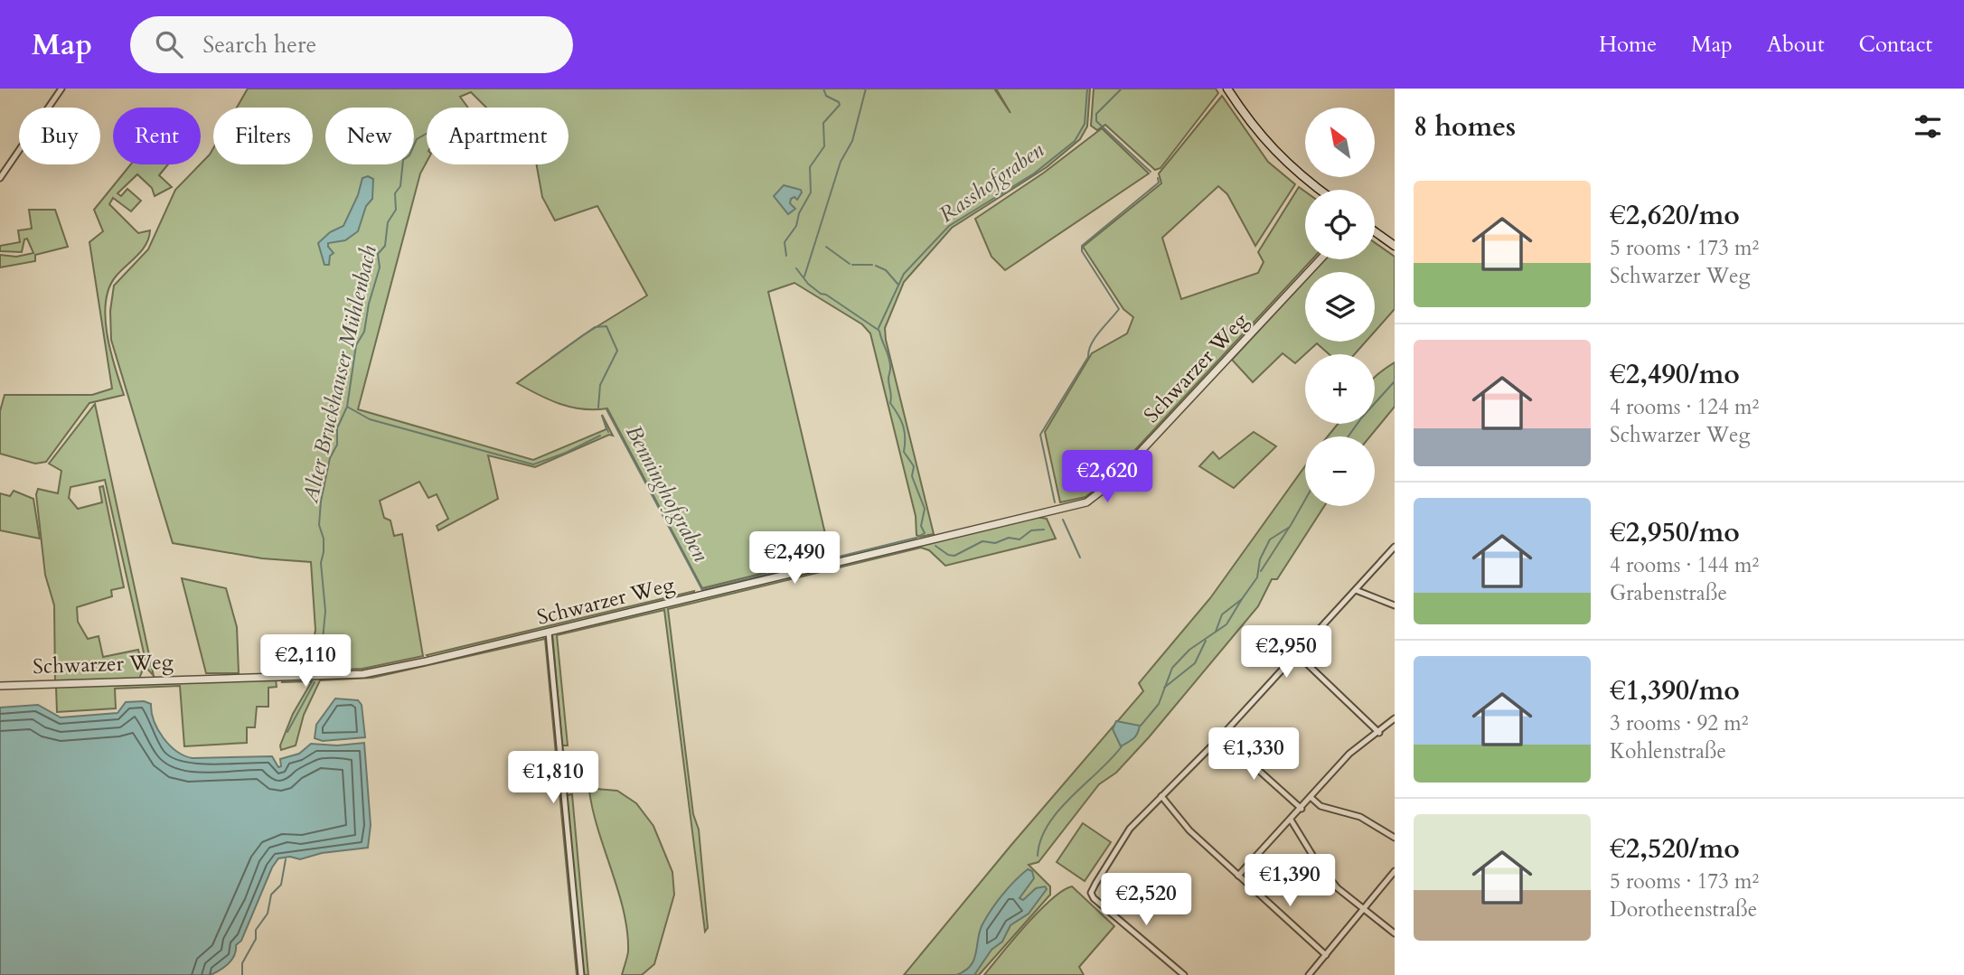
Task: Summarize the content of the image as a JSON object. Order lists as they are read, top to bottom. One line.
{"streets":{"street":["Schwarzer Weg"]},"water":["Rasshofgraben","Alter Bruckhauser Mühlenbach","Benninghofgraben"],"north":"top left","page":{"header":"Map","search":"Search here","nav":["Home","Map","About","Contact"],"heading":"8 homes","map_buttons":["+","−"],"chip":["Buy","Rent","Filters","New","Apartment"],"list":[{"name":"€2,620/mo","note":"5 rooms · 173 m² · Schwarzer Weg"},{"name":"€2,490/mo","note":"4 rooms · 124 m² · Schwarzer Weg"},{"name":"€2,950/mo","note":"4 rooms · 144 m² · Grabenstraße"},{"name":"€1,390/mo","note":"3 rooms · 92 m² · Kohlenstraße"},{"name":"€2,520/mo","note":"5 rooms · 173 m² · Dorotheenstraße"}],"price":["€2,620","€2,490","€2,950","€2,110","€1,330","€1,810","€1,390","€2,520"]}}
